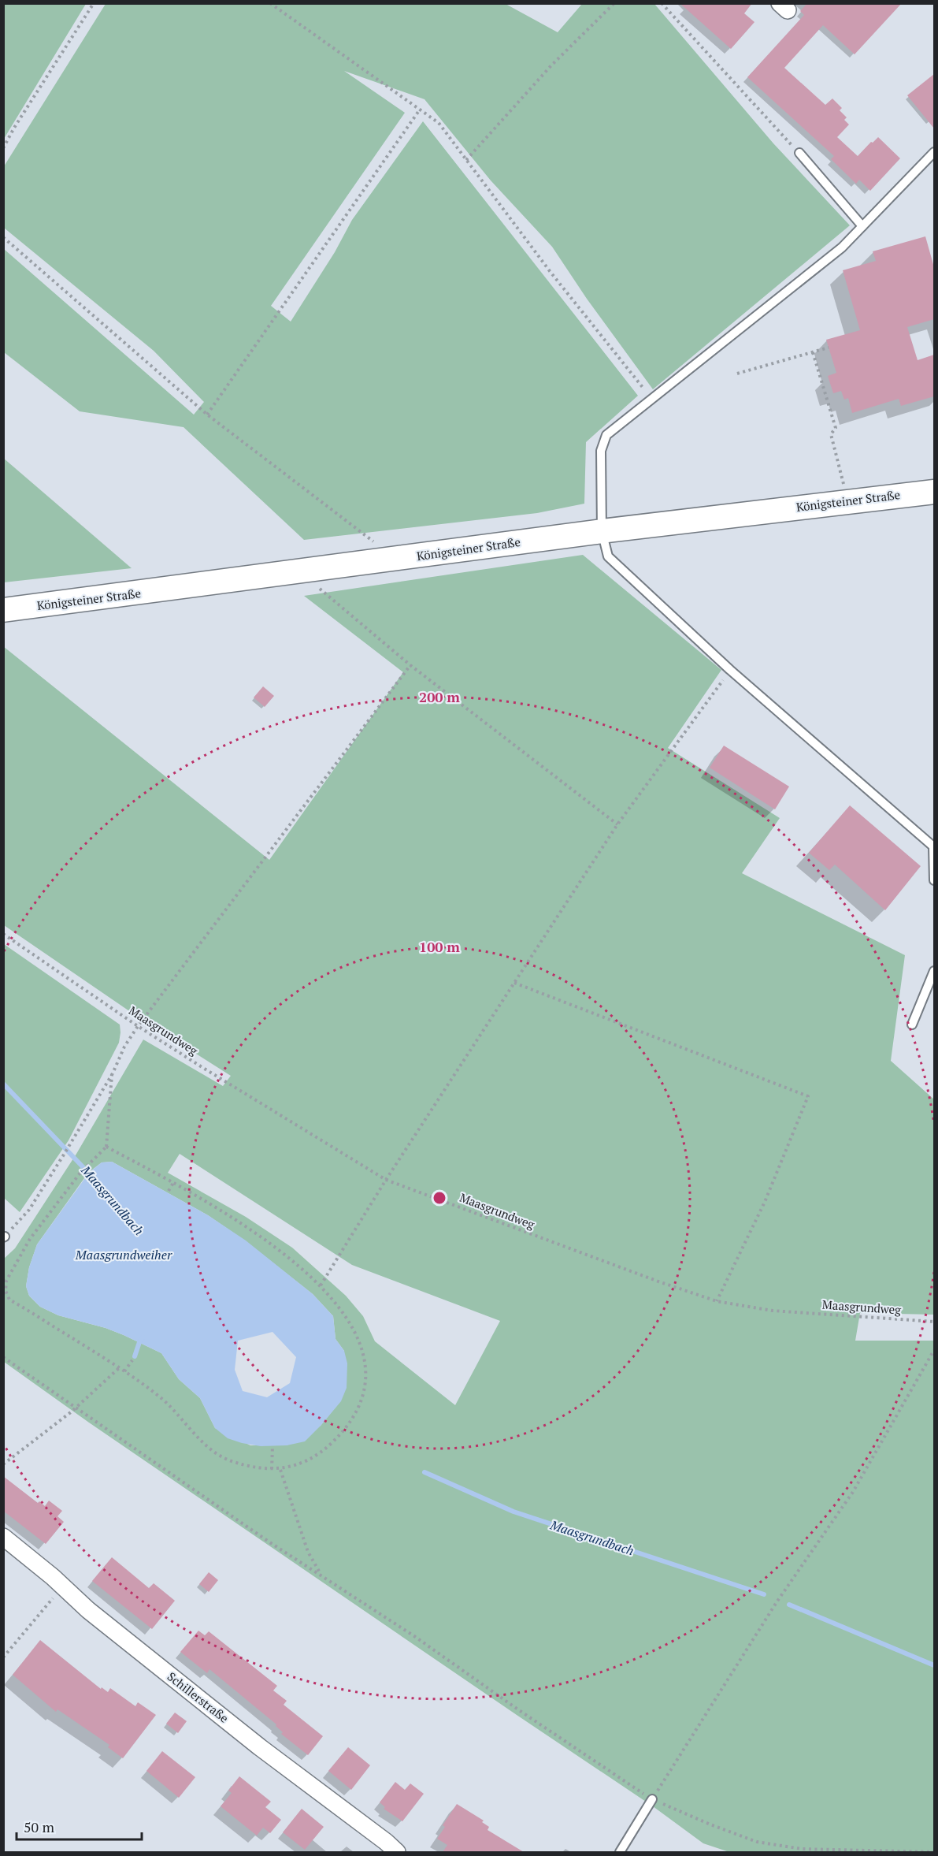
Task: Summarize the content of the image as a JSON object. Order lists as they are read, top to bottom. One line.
{"streets":{"main road":["Königsteiner Straße"],"street":["Schillerstraße"],"path":["Maasgrundweg"]},"water":["Maasgrundbach","Maasgrundweiher"],"scale_bar":"50 m","rings":["200 m","100 m"]}
